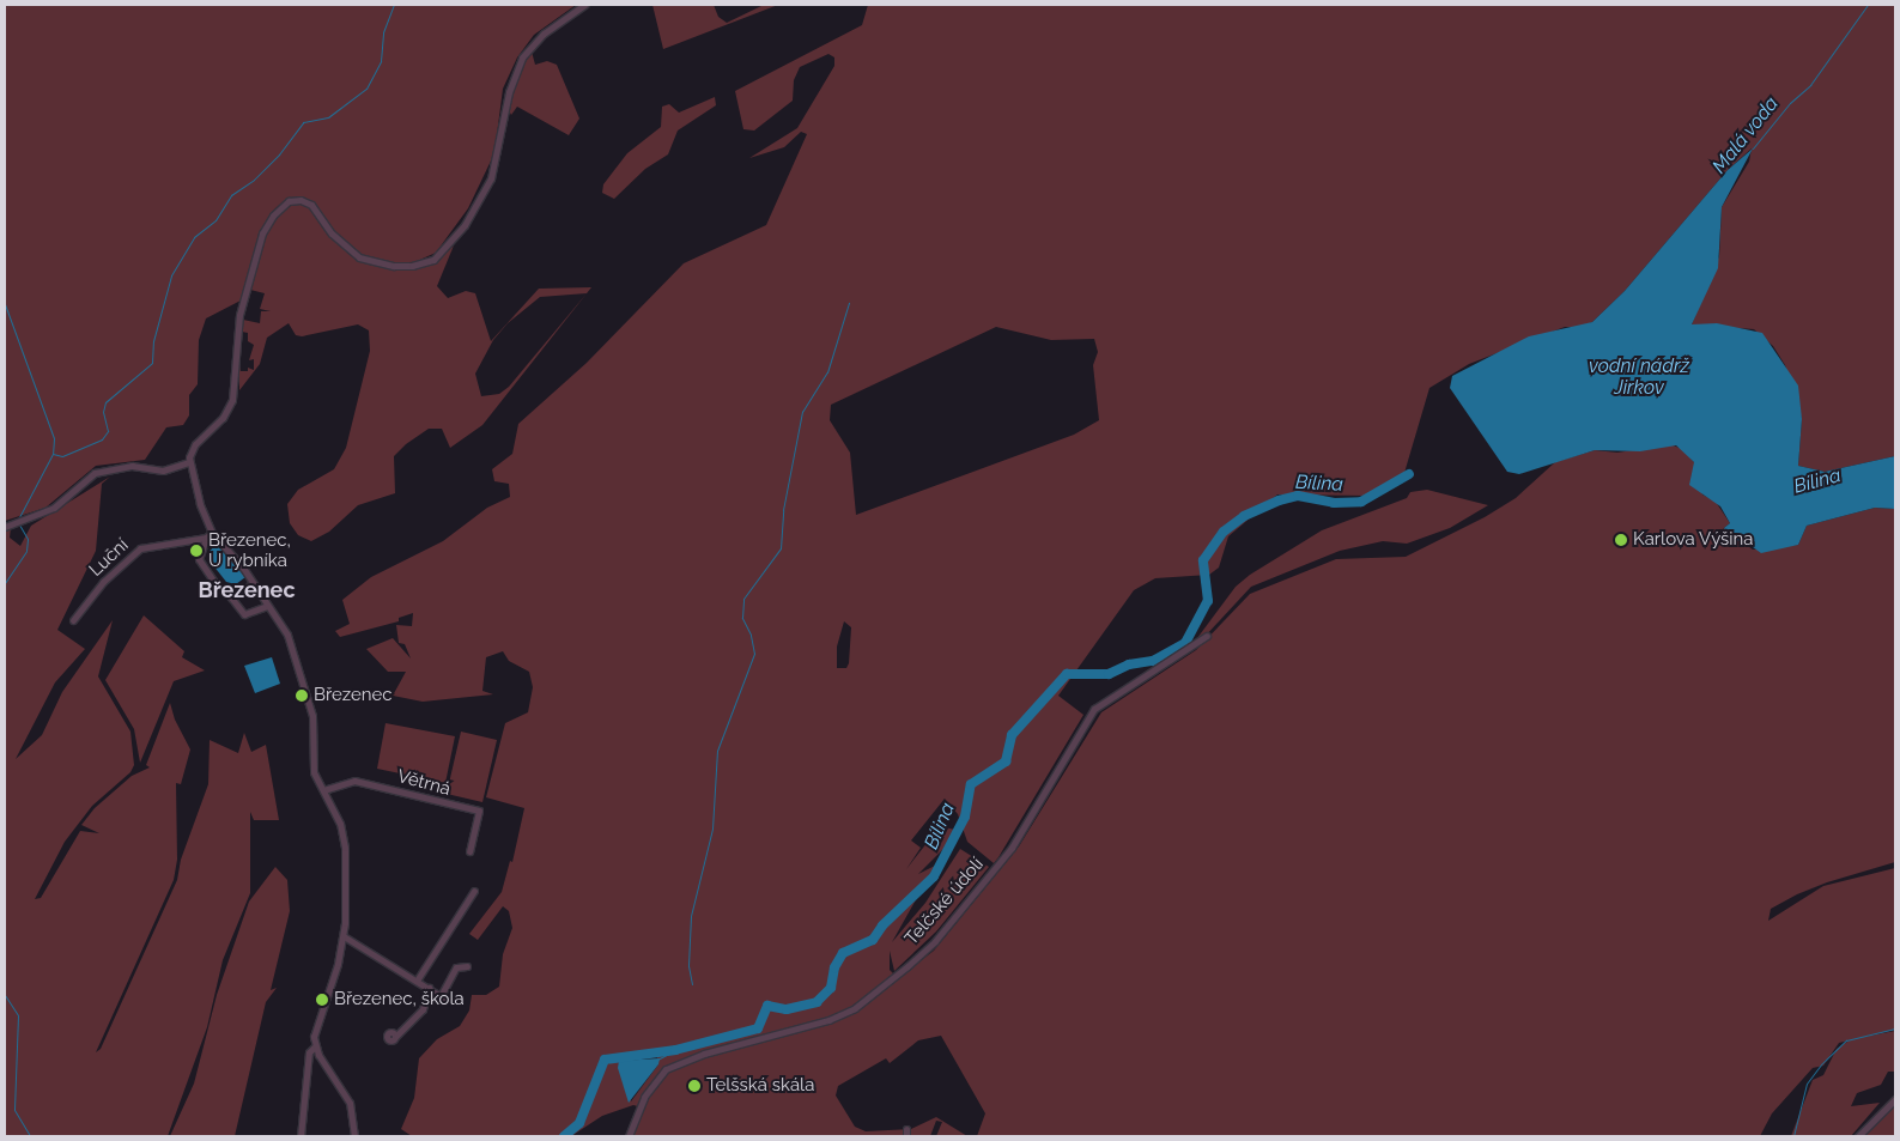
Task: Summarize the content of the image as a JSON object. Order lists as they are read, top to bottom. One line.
{"streets":{"street":["Luční","Větrná","Telčské údolí"]},"districts":["Březenec"],"water":["Malá voda","vodní nádrž Jirkov","Bílina"],"places":["Karlova Výšina","Březenec, U rybníka","Březenec","Březenec, škola","Telšská skála"]}
